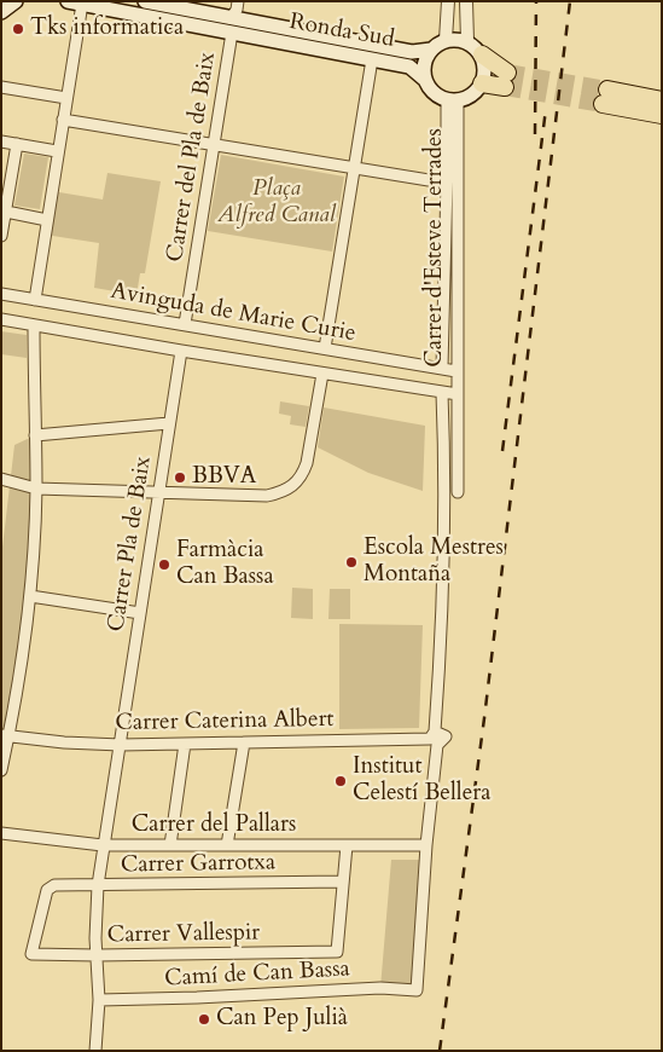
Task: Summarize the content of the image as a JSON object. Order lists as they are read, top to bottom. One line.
{"streets":{"main road":["Ronda Sud"],"street":["Carrer del Pla de Baix","Carrer d'Esteve Terrades","Avinguda de Marie Curie","Carrer Pla de Baix","Carrer Caterina Albert","Carrer del Pallars","Carrer Garrotxa","Carrer Vallespir","Camí de Can Bassa"]},"crossings":[["Ronda Sud","Carrer del Pla de Baix"],["Ronda Sud","Carrer d'Esteve Terrades"],["Carrer del Pla de Baix","Avinguda de Marie Curie"],["Carrer d'Esteve Terrades","Avinguda de Marie Curie"],["Carrer d'Esteve Terrades","Carrer Caterina Albert"],["Carrer d'Esteve Terrades","Carrer del Pallars"],["Carrer d'Esteve Terrades","Camí de Can Bassa"],["Avinguda de Marie Curie","Carrer Pla de Baix"],["Carrer Pla de Baix","Carrer Caterina Albert"],["Carrer Pla de Baix","Carrer del Pallars"],["Carrer Pla de Baix","Carrer Garrotxa"],["Carrer Pla de Baix","Carrer Vallespir"],["Carrer Garrotxa","Carrer Vallespir"]],"parks":["Plaça Alfred Canal"],"places":["Tks informatica","BBVA","Escola Mestres Montaña","Farmàcia Can Bassa","Institut Celestí Bellera","Can Pep Julià"]}
